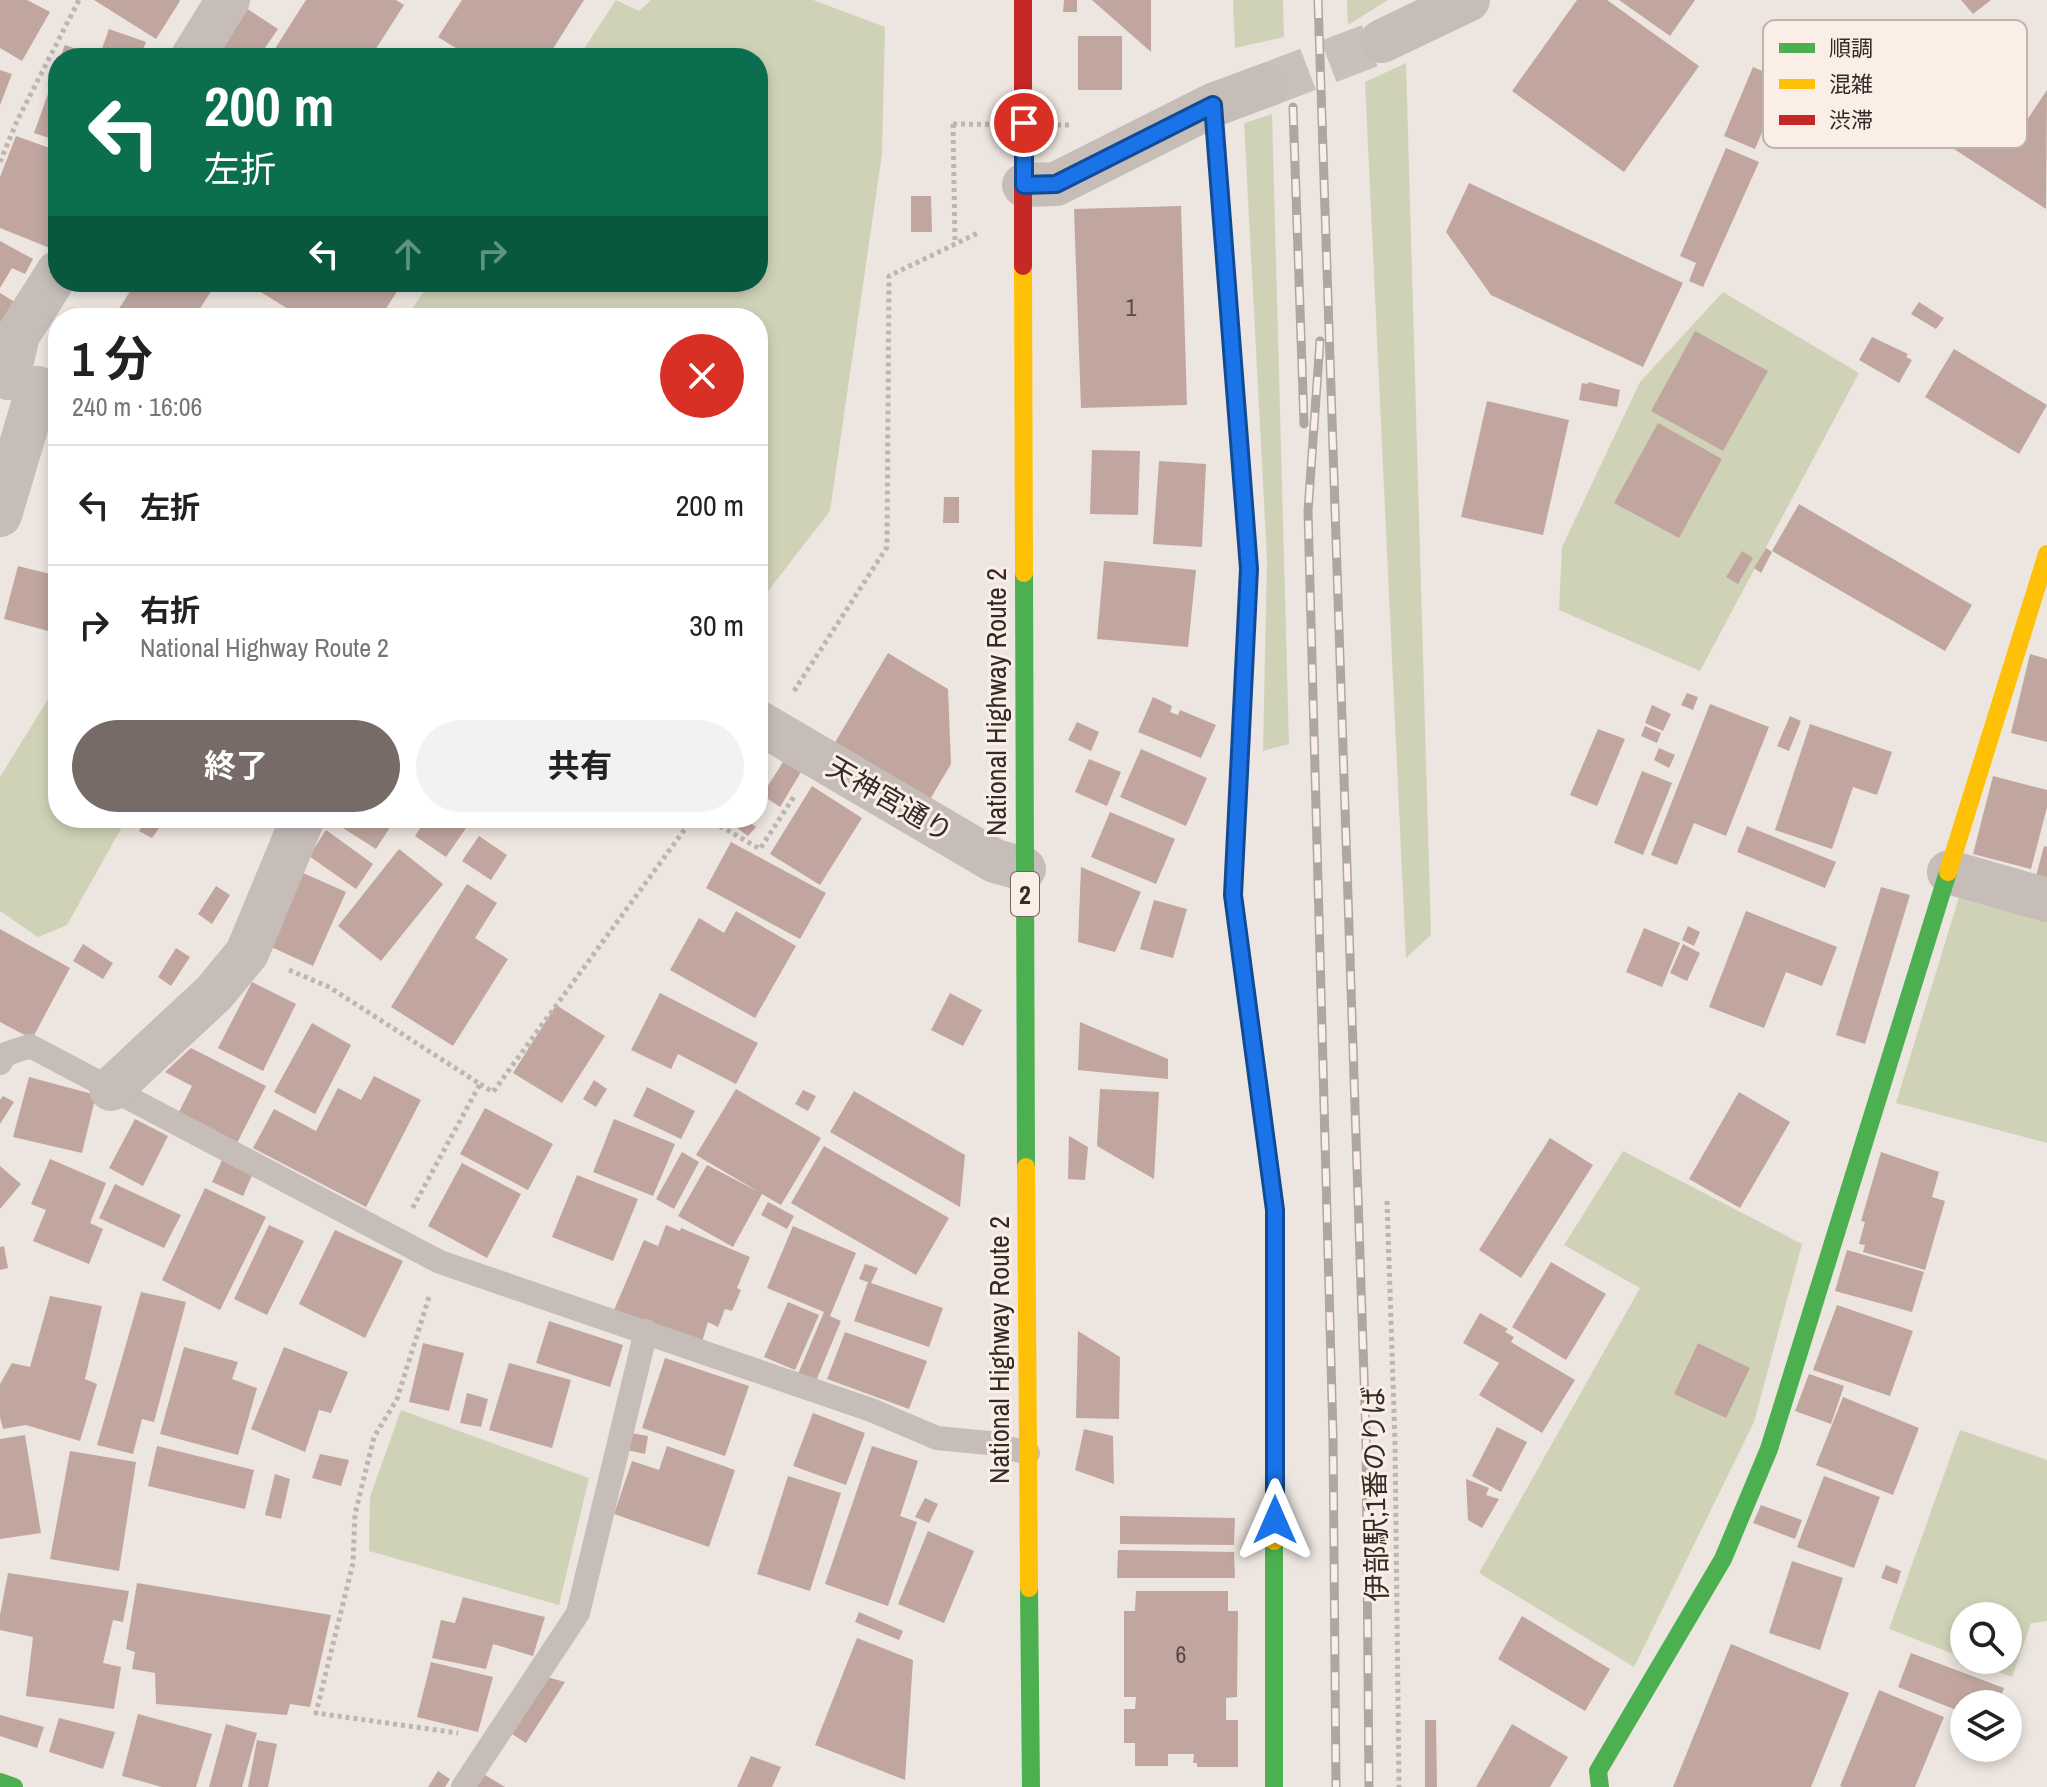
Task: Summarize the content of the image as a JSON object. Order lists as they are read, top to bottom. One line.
{"streets":{"main road":["National Highway Route 2","2"],"street":["天神宮通り"],"path":["伊部駅;1番のりば"]},"crossings":[["National Highway Route 2","天神宮通り"]],"house_numbers":["1","6"],"legend":["順調","混雑","渋滞"],"page":{"turn":["200 m","左折"],"heading":["1 分","240 m · 16:06"],"list":[{"name":"左折","value":"200 m"},{"name":"右折","note":"National Highway Route 2","value":"30 m"}],"buttons":["終了","共有"]}}
